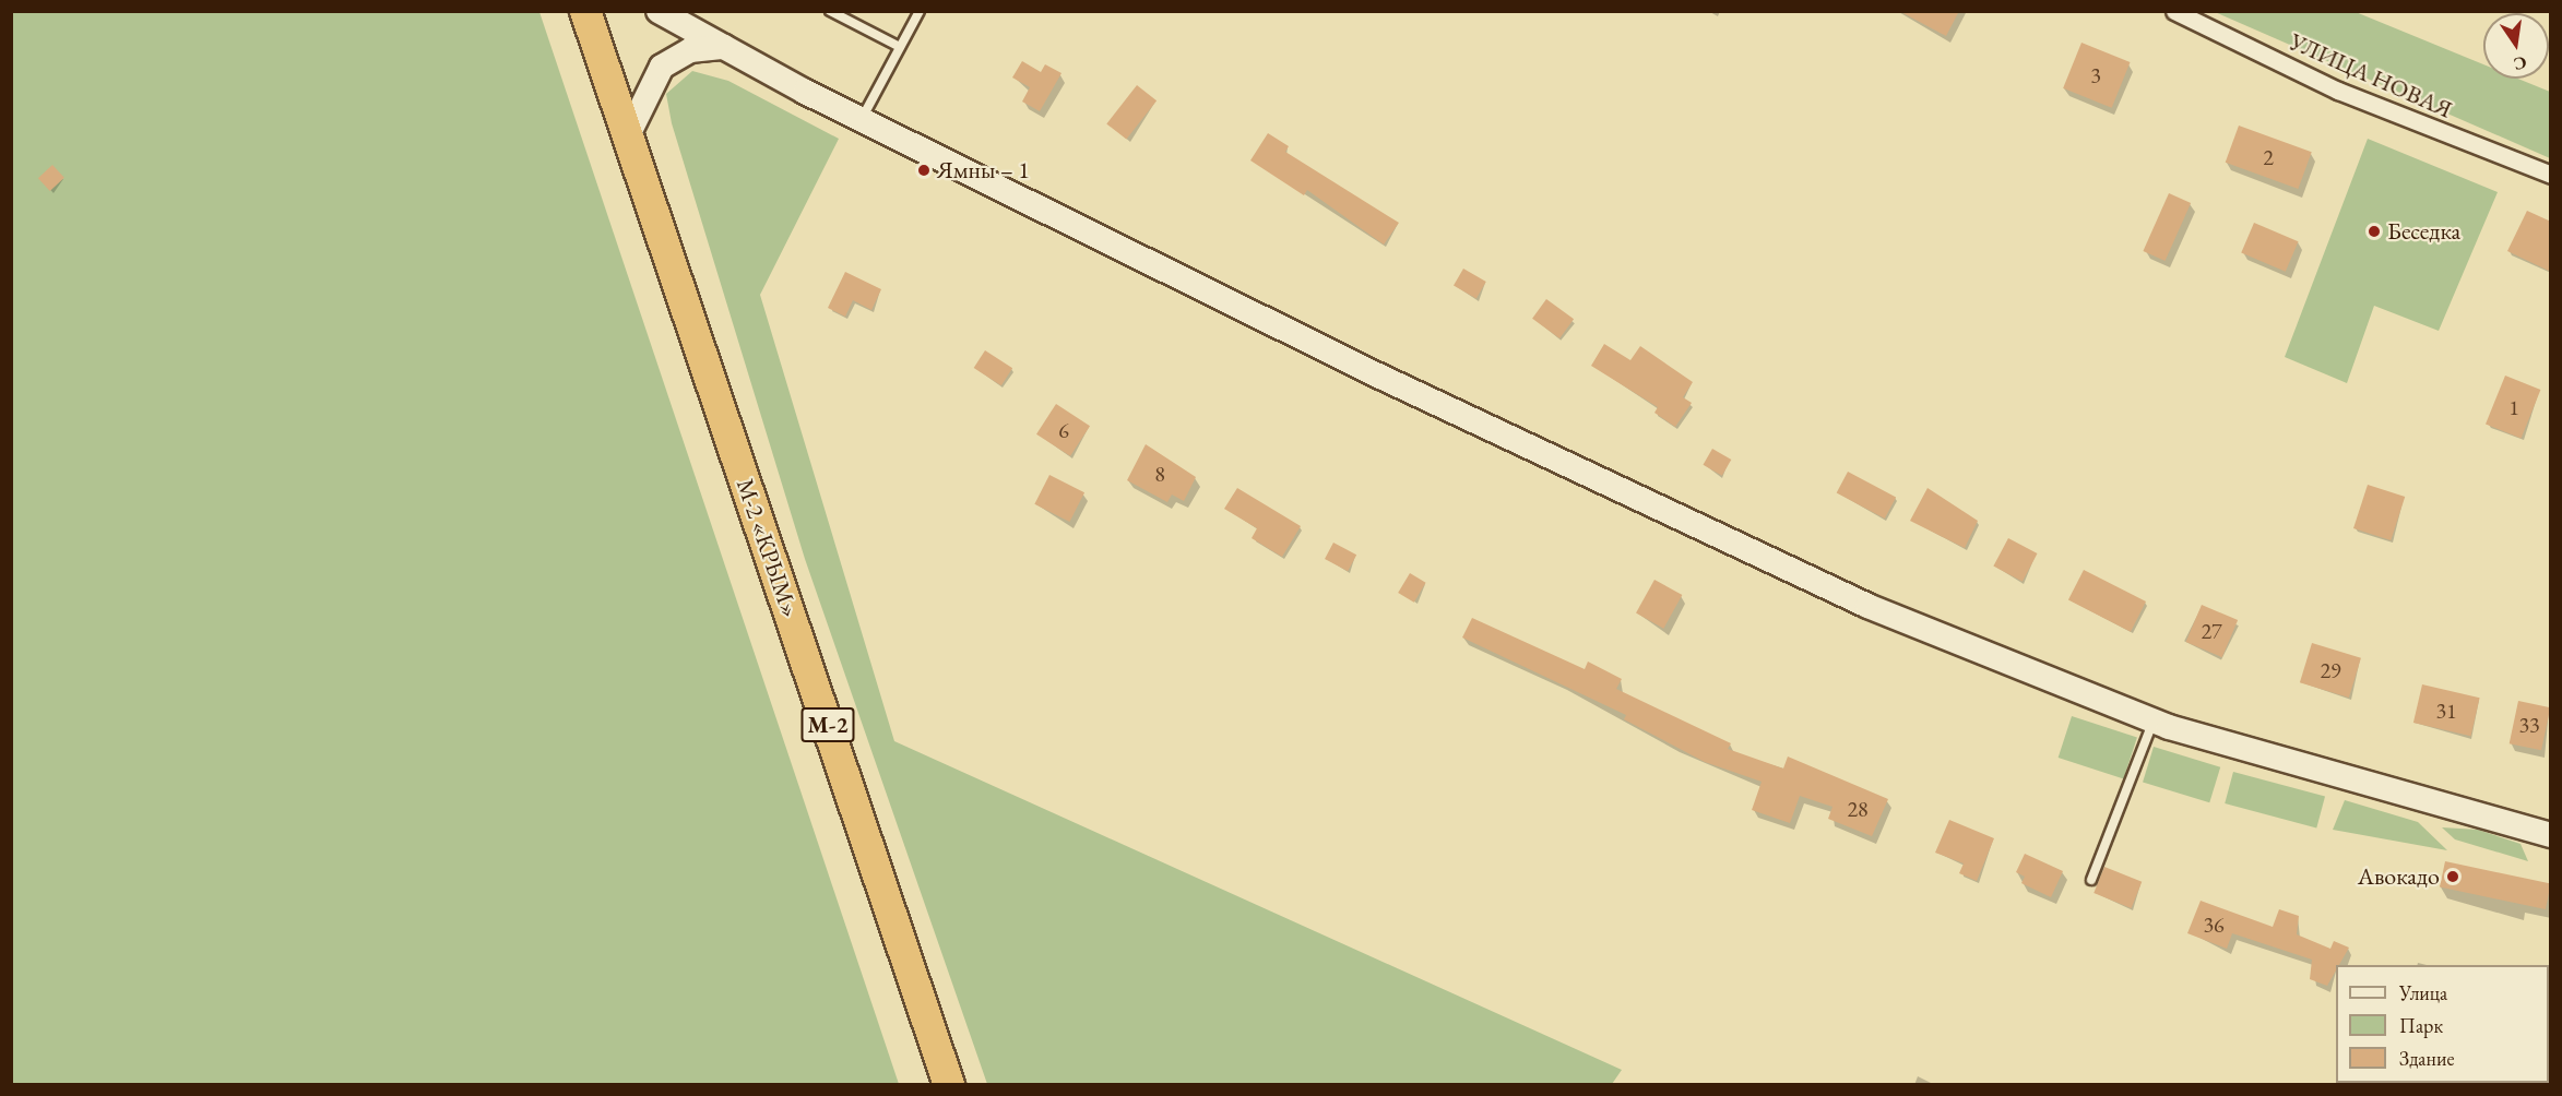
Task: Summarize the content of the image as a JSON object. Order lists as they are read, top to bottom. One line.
{"streets":{"highway":["М-2 «КРЫМ»","М-2"],"street":["УЛИЦА НОВАЯ"]},"places":["Ямны – 1","Беседка","Авокадо"],"house_numbers":["3","2","1","6","8","27","29","31","33","28","36"],"legend":["Улица","Парк","Здание"],"north":"bottom"}
